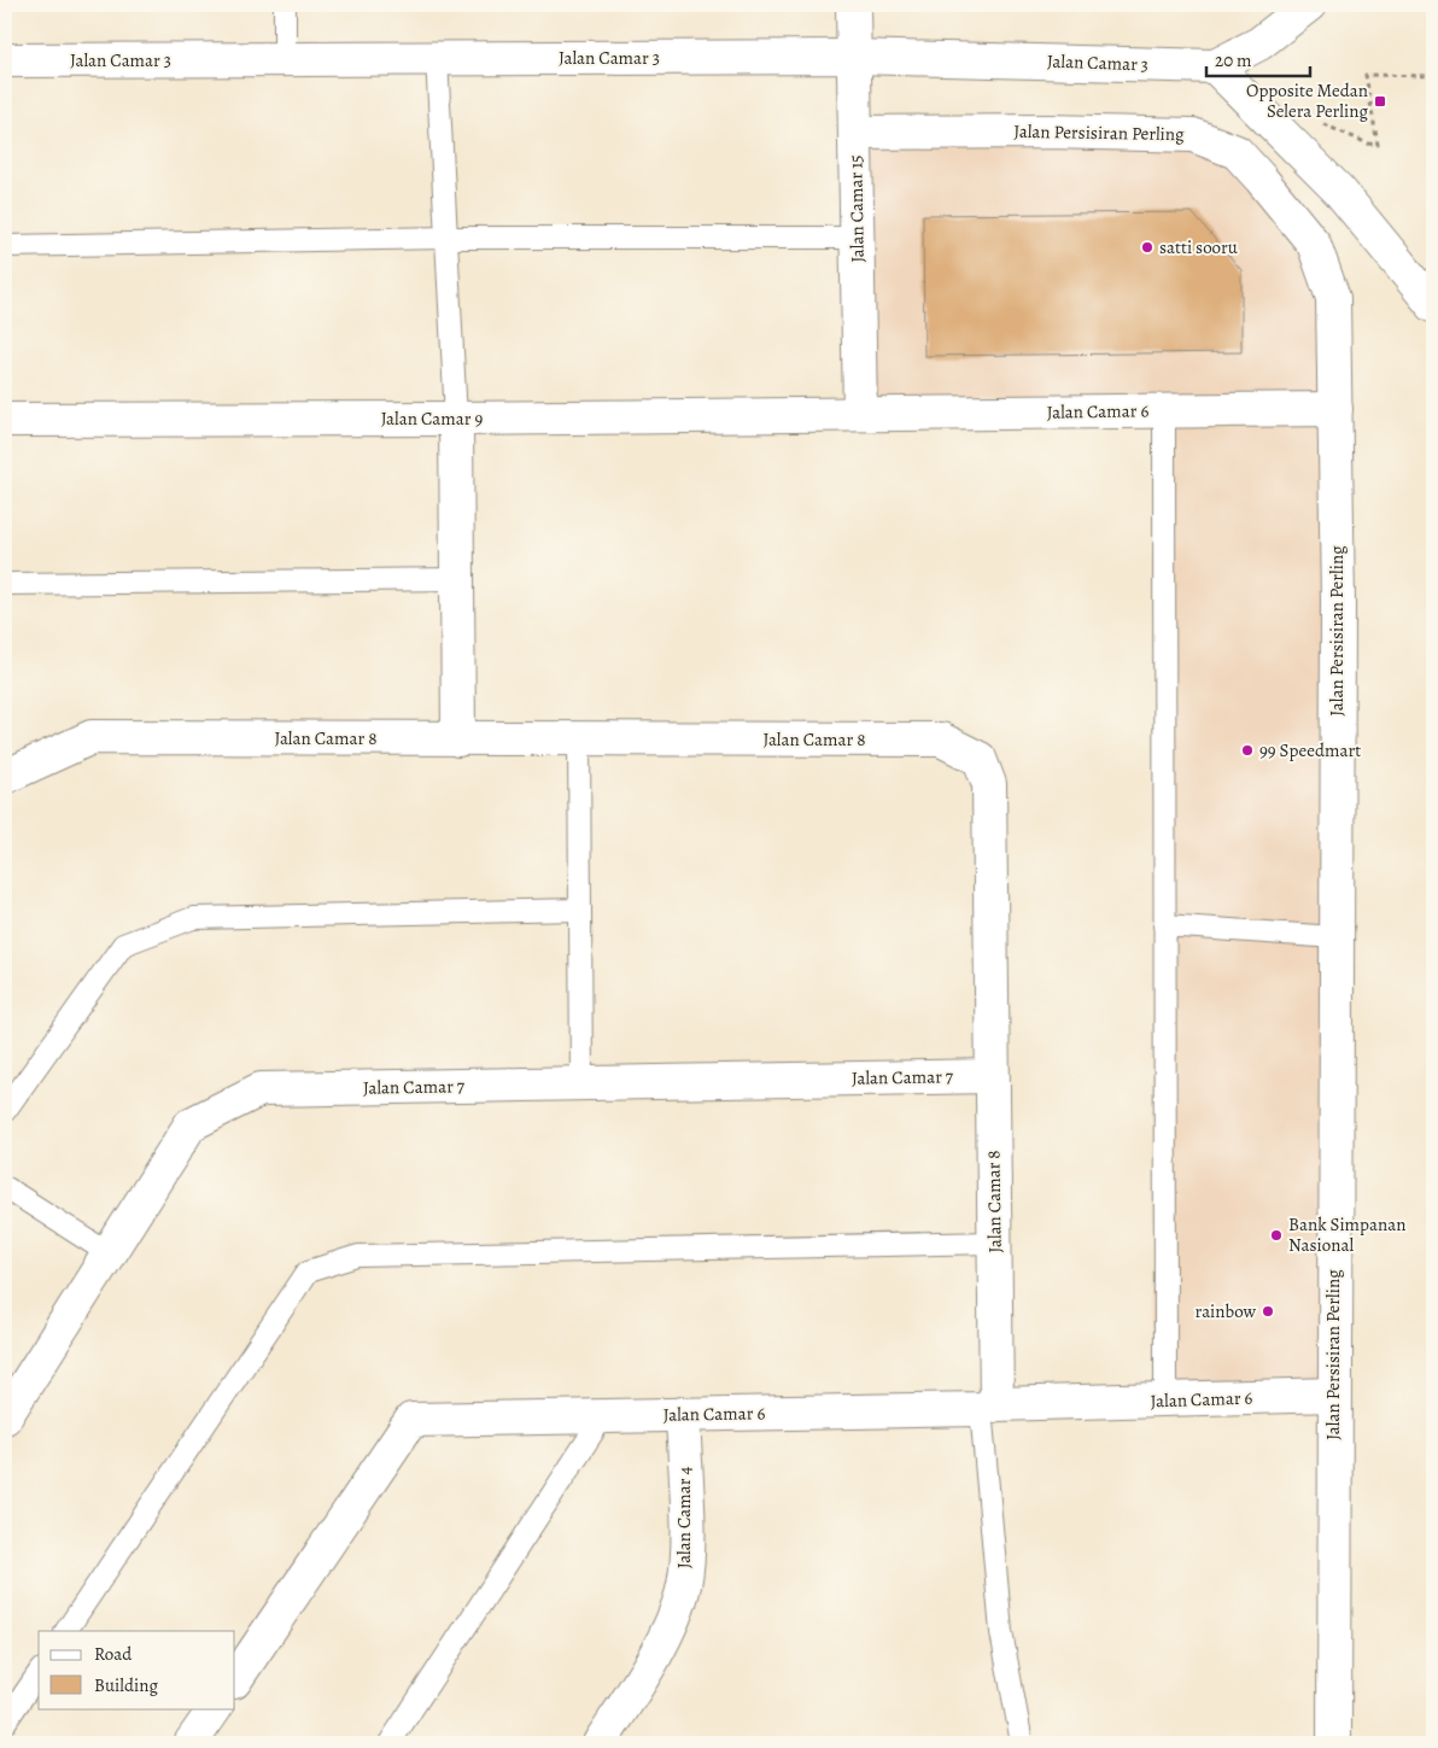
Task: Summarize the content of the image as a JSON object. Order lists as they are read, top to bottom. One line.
{"streets":{"street":["Jalan Camar 3","Jalan Persisiran Perling","Jalan Camar 15","Jalan Camar 6","Jalan Camar 9","Jalan Camar 8","Jalan Camar 7","Jalan Camar 4"]},"crossings":[["Jalan Camar 3","Jalan Camar 15"],["Jalan Persisiran Perling","Jalan Camar 15"],["Jalan Persisiran Perling","Jalan Camar 6"],["Jalan Camar 15","Jalan Camar 6"],["Jalan Camar 15","Jalan Camar 9"],["Jalan Camar 6","Jalan Camar 9"],["Jalan Camar 6","Jalan Camar 8"],["Jalan Camar 6","Jalan Camar 4"],["Jalan Camar 8","Jalan Camar 7"]],"places":{"transit":["Opposite Medan Selera Perling"],"other":["satti sooru","99 Speedmart","Bank Simpanan Nasional","rainbow"]},"legend":["Road","Building"],"scale_bar":"20 m"}
